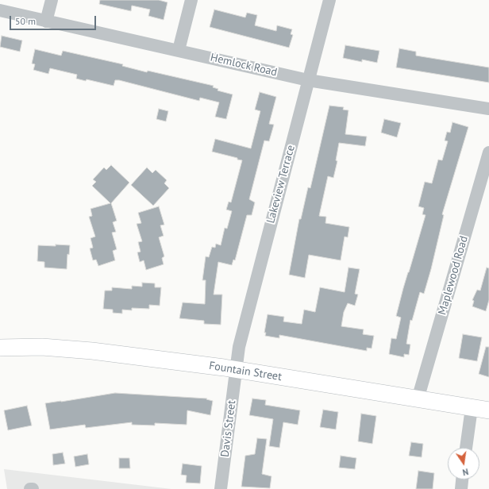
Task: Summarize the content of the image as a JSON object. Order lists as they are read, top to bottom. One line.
{"streets":{"main road":["Fountain Street"],"street":["Hemlock Road","Lakeview Terrace","Maplewood Road","Davis Street"]},"crossings":[["Hemlock Road","Lakeview Terrace"],["Lakeview Terrace","Fountain Street"],["Lakeview Terrace","Davis Street"],["Maplewood Road","Fountain Street"],["Fountain Street","Davis Street"]],"scale_bar":"50 m","north":"bottom"}
